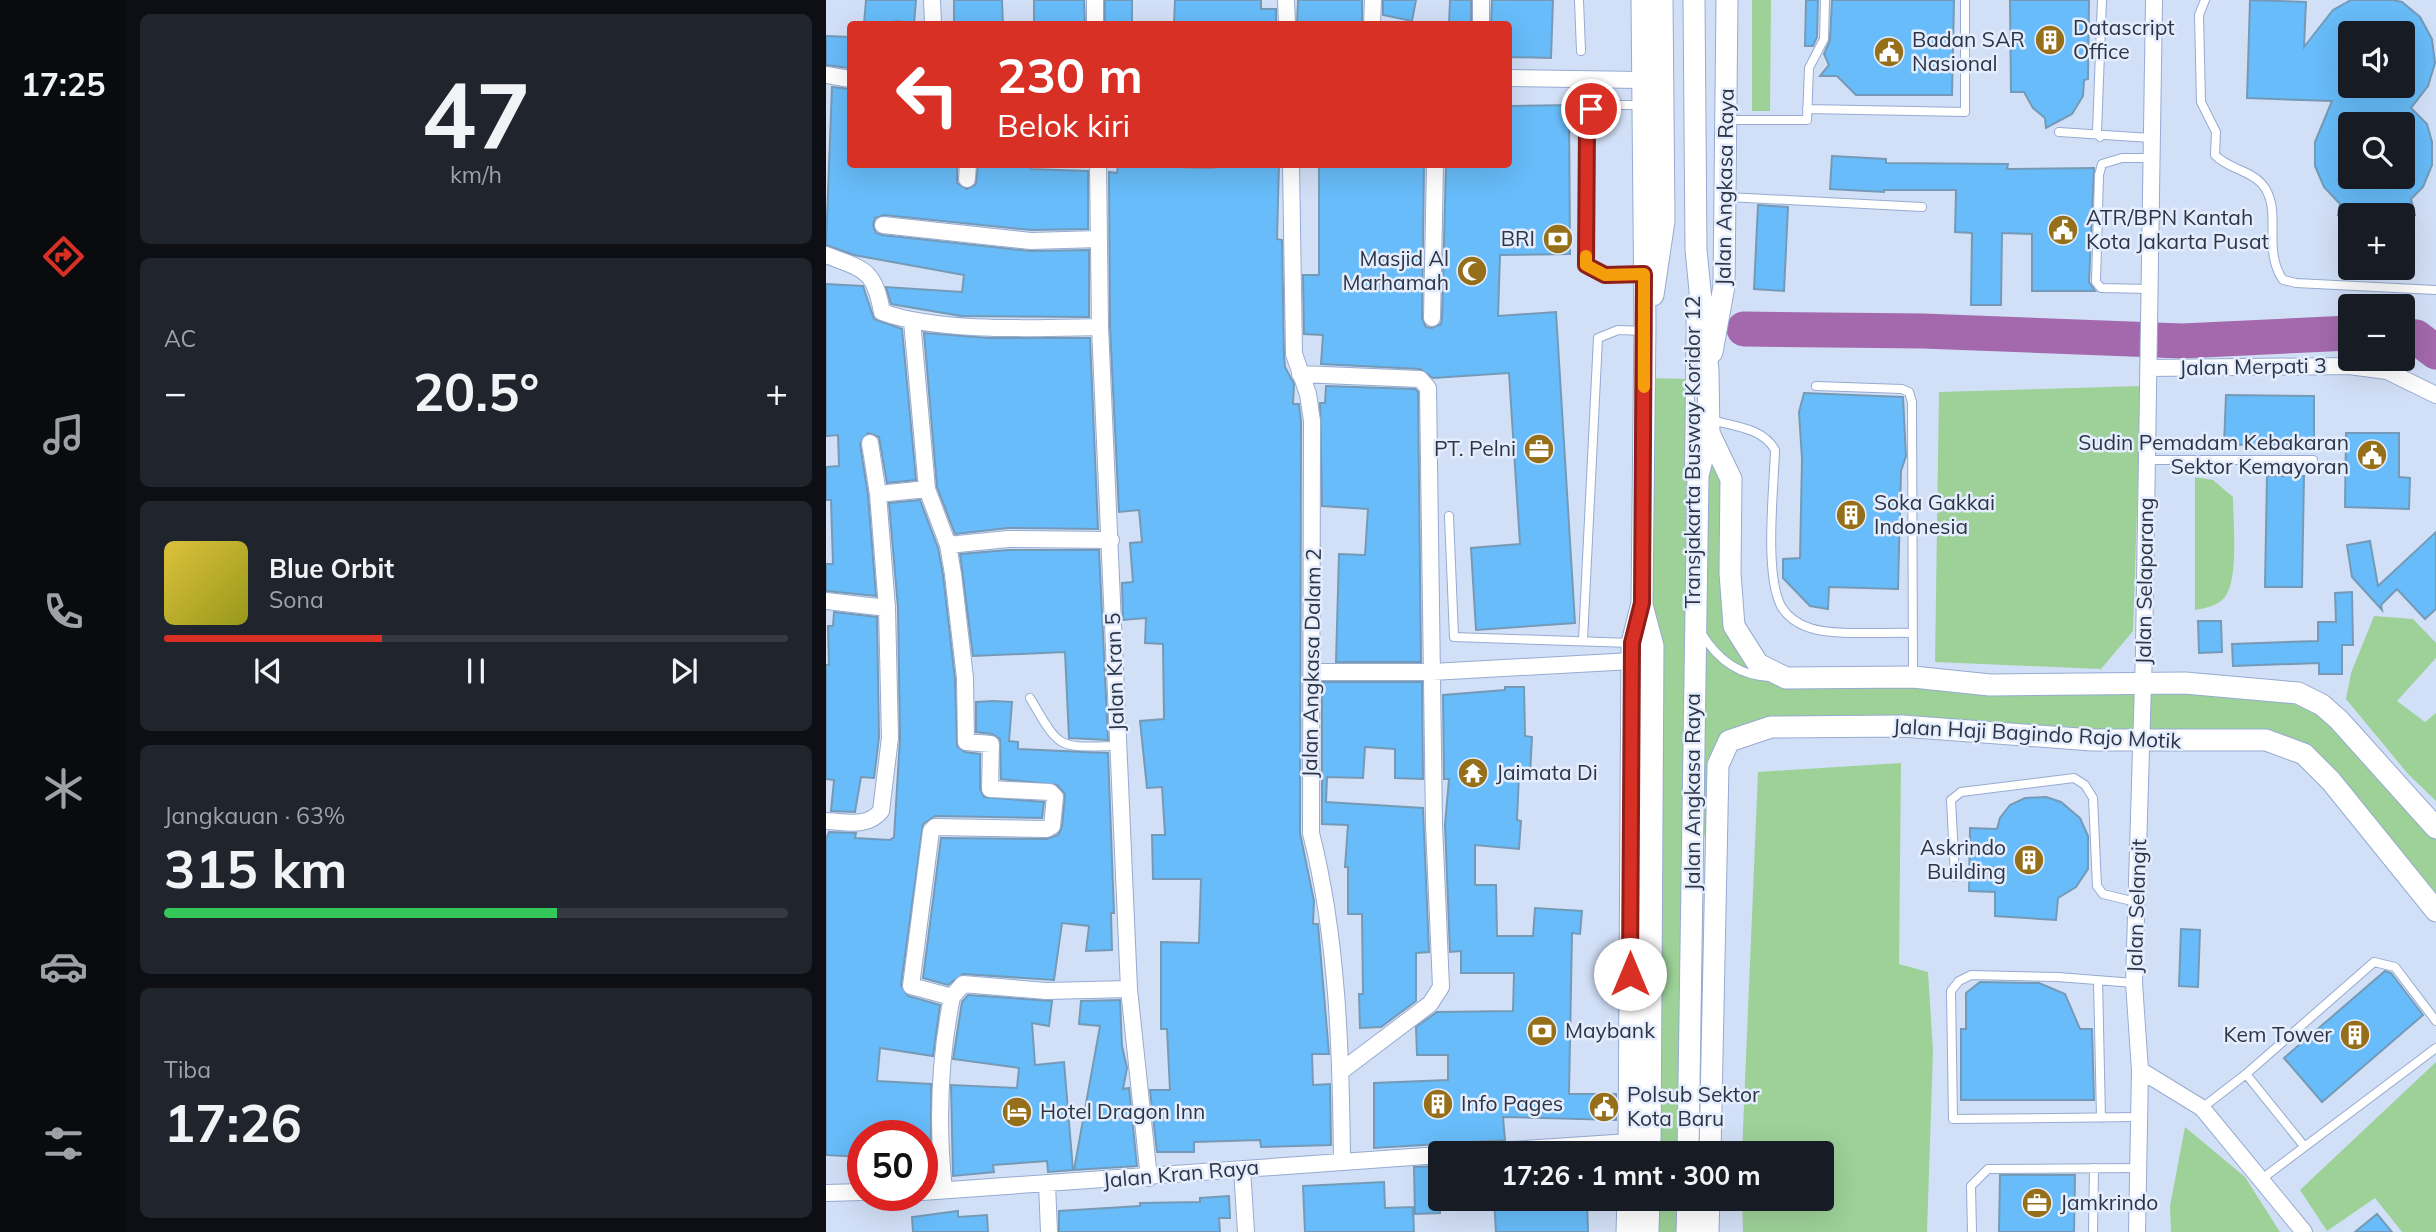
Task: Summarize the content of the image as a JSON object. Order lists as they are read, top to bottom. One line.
{"streets":{"main road":["Jalan Angkasa Raya","Jalan Haji Bagindo Rajo Motik"],"street":["Jalan Merpati 3","Jalan Selaparang","Jalan Angkasa Dalam 2","Jalan Kran 5","Jalan Selangit","Jalan Kran Raya"],"lane":["Transjakarta Busway Koridor 12"]},"crossings":[["Jalan Angkasa Raya","Transjakarta Busway Koridor 12"],["Jalan Angkasa Raya","Jalan Haji Bagindo Rajo Motik"],["Jalan Merpati 3","Jalan Selaparang"],["Jalan Selaparang","Jalan Haji Bagindo Rajo Motik"],["Jalan Selaparang","Jalan Selangit"],["Jalan Angkasa Dalam 2","Jalan Kran Raya"],["Jalan Kran 5","Jalan Kran Raya"],["Jalan Haji Bagindo Rajo Motik","Jalan Selangit"]],"places":{"building":["Datascript Office","Soka Gakkai Indonesia","Askrindo Building","Kem Tower","Info Pages"],"public building":["Badan SAR Nasional","ATR/BPN Kantah Kota Jakarta Pusat","Sudin Pemadam Kebakaran Sektor Kemayoran","Polsub Sektor Kota Baru"],"bank":["BRI","Maybank"],"mosque":["Masjid Al Marhamah"],"office":["PT. Pelni","Jamkrindo"],"temple":["Jaimata Di"],"hotel":["Hotel Dragon Inn"]},"page":{"tabs":"17:25","tile":[["47","km/h"],"AC",["Jangkauan · 63%","315 km"],["Tiba","17:26"]],"map_buttons":["+","−"],"turn":["230 m","Belok kiri"],"heat":["−","20.5°","+"],"song":["Blue Orbit","Sona"],"limit":"50","trip":"17:26 · 1 mnt · 300 m"}}
